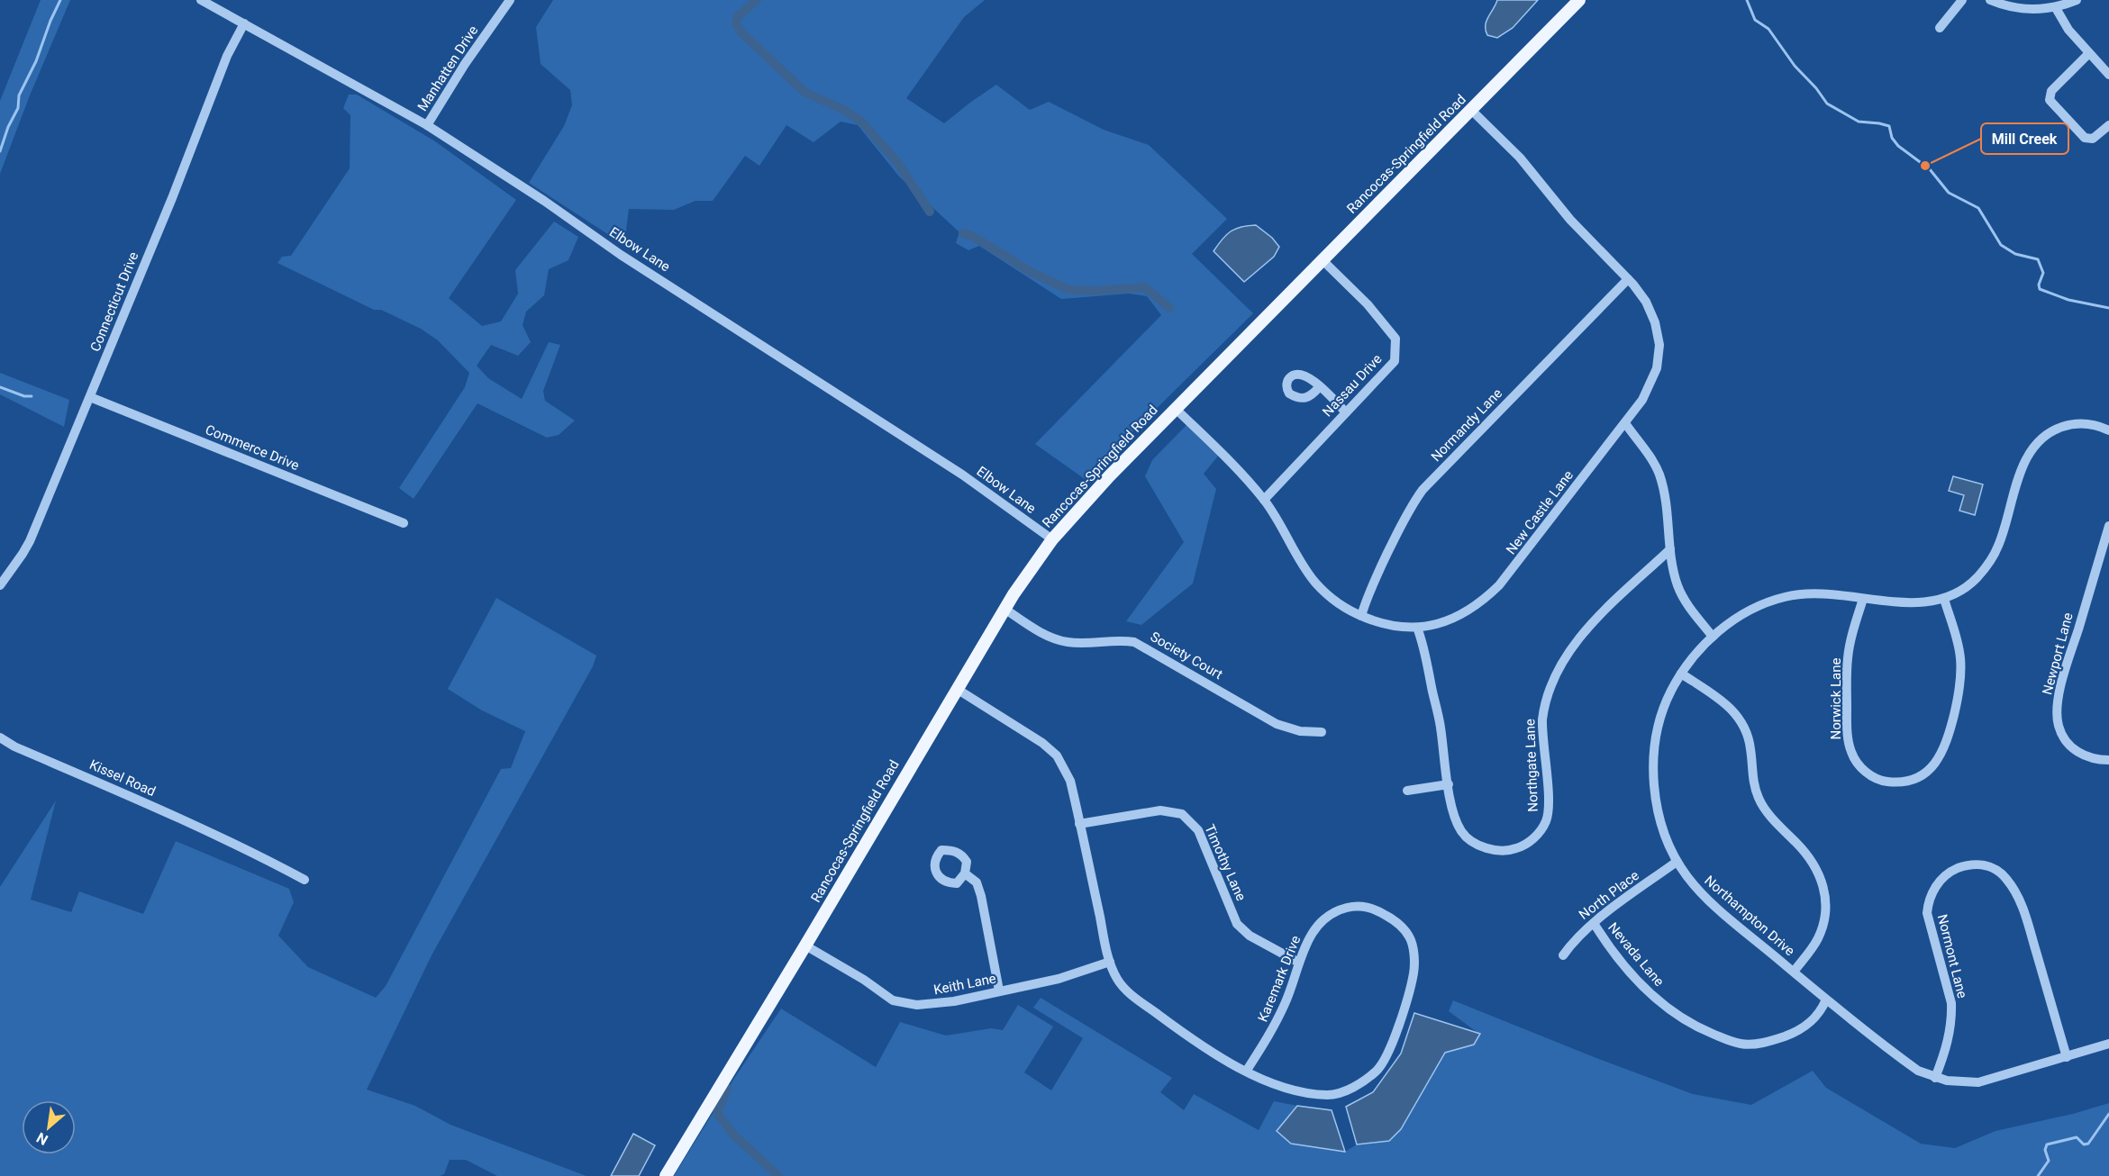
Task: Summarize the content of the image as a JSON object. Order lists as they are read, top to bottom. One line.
{"streets":{"main road":["Rancocas-Springfield Road"],"street":["Manhatten Drive","Elbow Lane","Connecticut Drive","Nassau Drive","Normandy Lane","Commerce Drive","New Castle Lane","Newport Lane","Society Court","Norwick Lane","Northgate Lane","Kissel Road","Timothy Lane","North Place","Northampton Drive","Nevada Lane","Normont Lane","Karemark Drive","Keith Lane"]},"crossings":[["Manhatten Drive","Elbow Lane"],["Rancocas-Springfield Road","Elbow Lane"],["Rancocas-Springfield Road","Nassau Drive"],["Rancocas-Springfield Road","New Castle Lane"],["Rancocas-Springfield Road","Society Court"],["Rancocas-Springfield Road","Karemark Drive"],["Rancocas-Springfield Road","Keith Lane"],["Elbow Lane","Connecticut Drive"],["Connecticut Drive","Commerce Drive"],["Nassau Drive","New Castle Lane"],["Normandy Lane","New Castle Lane"],["New Castle Lane","Northgate Lane"],["Norwick Lane","Northampton Drive"],["Timothy Lane","Karemark Drive"],["North Place","Northampton Drive"],["North Place","Nevada Lane"],["Northampton Drive","Nevada Lane"],["Northampton Drive","Normont Lane"],["Karemark Drive","Keith Lane"]],"places":["Mill Creek"],"north":"bottom left"}
